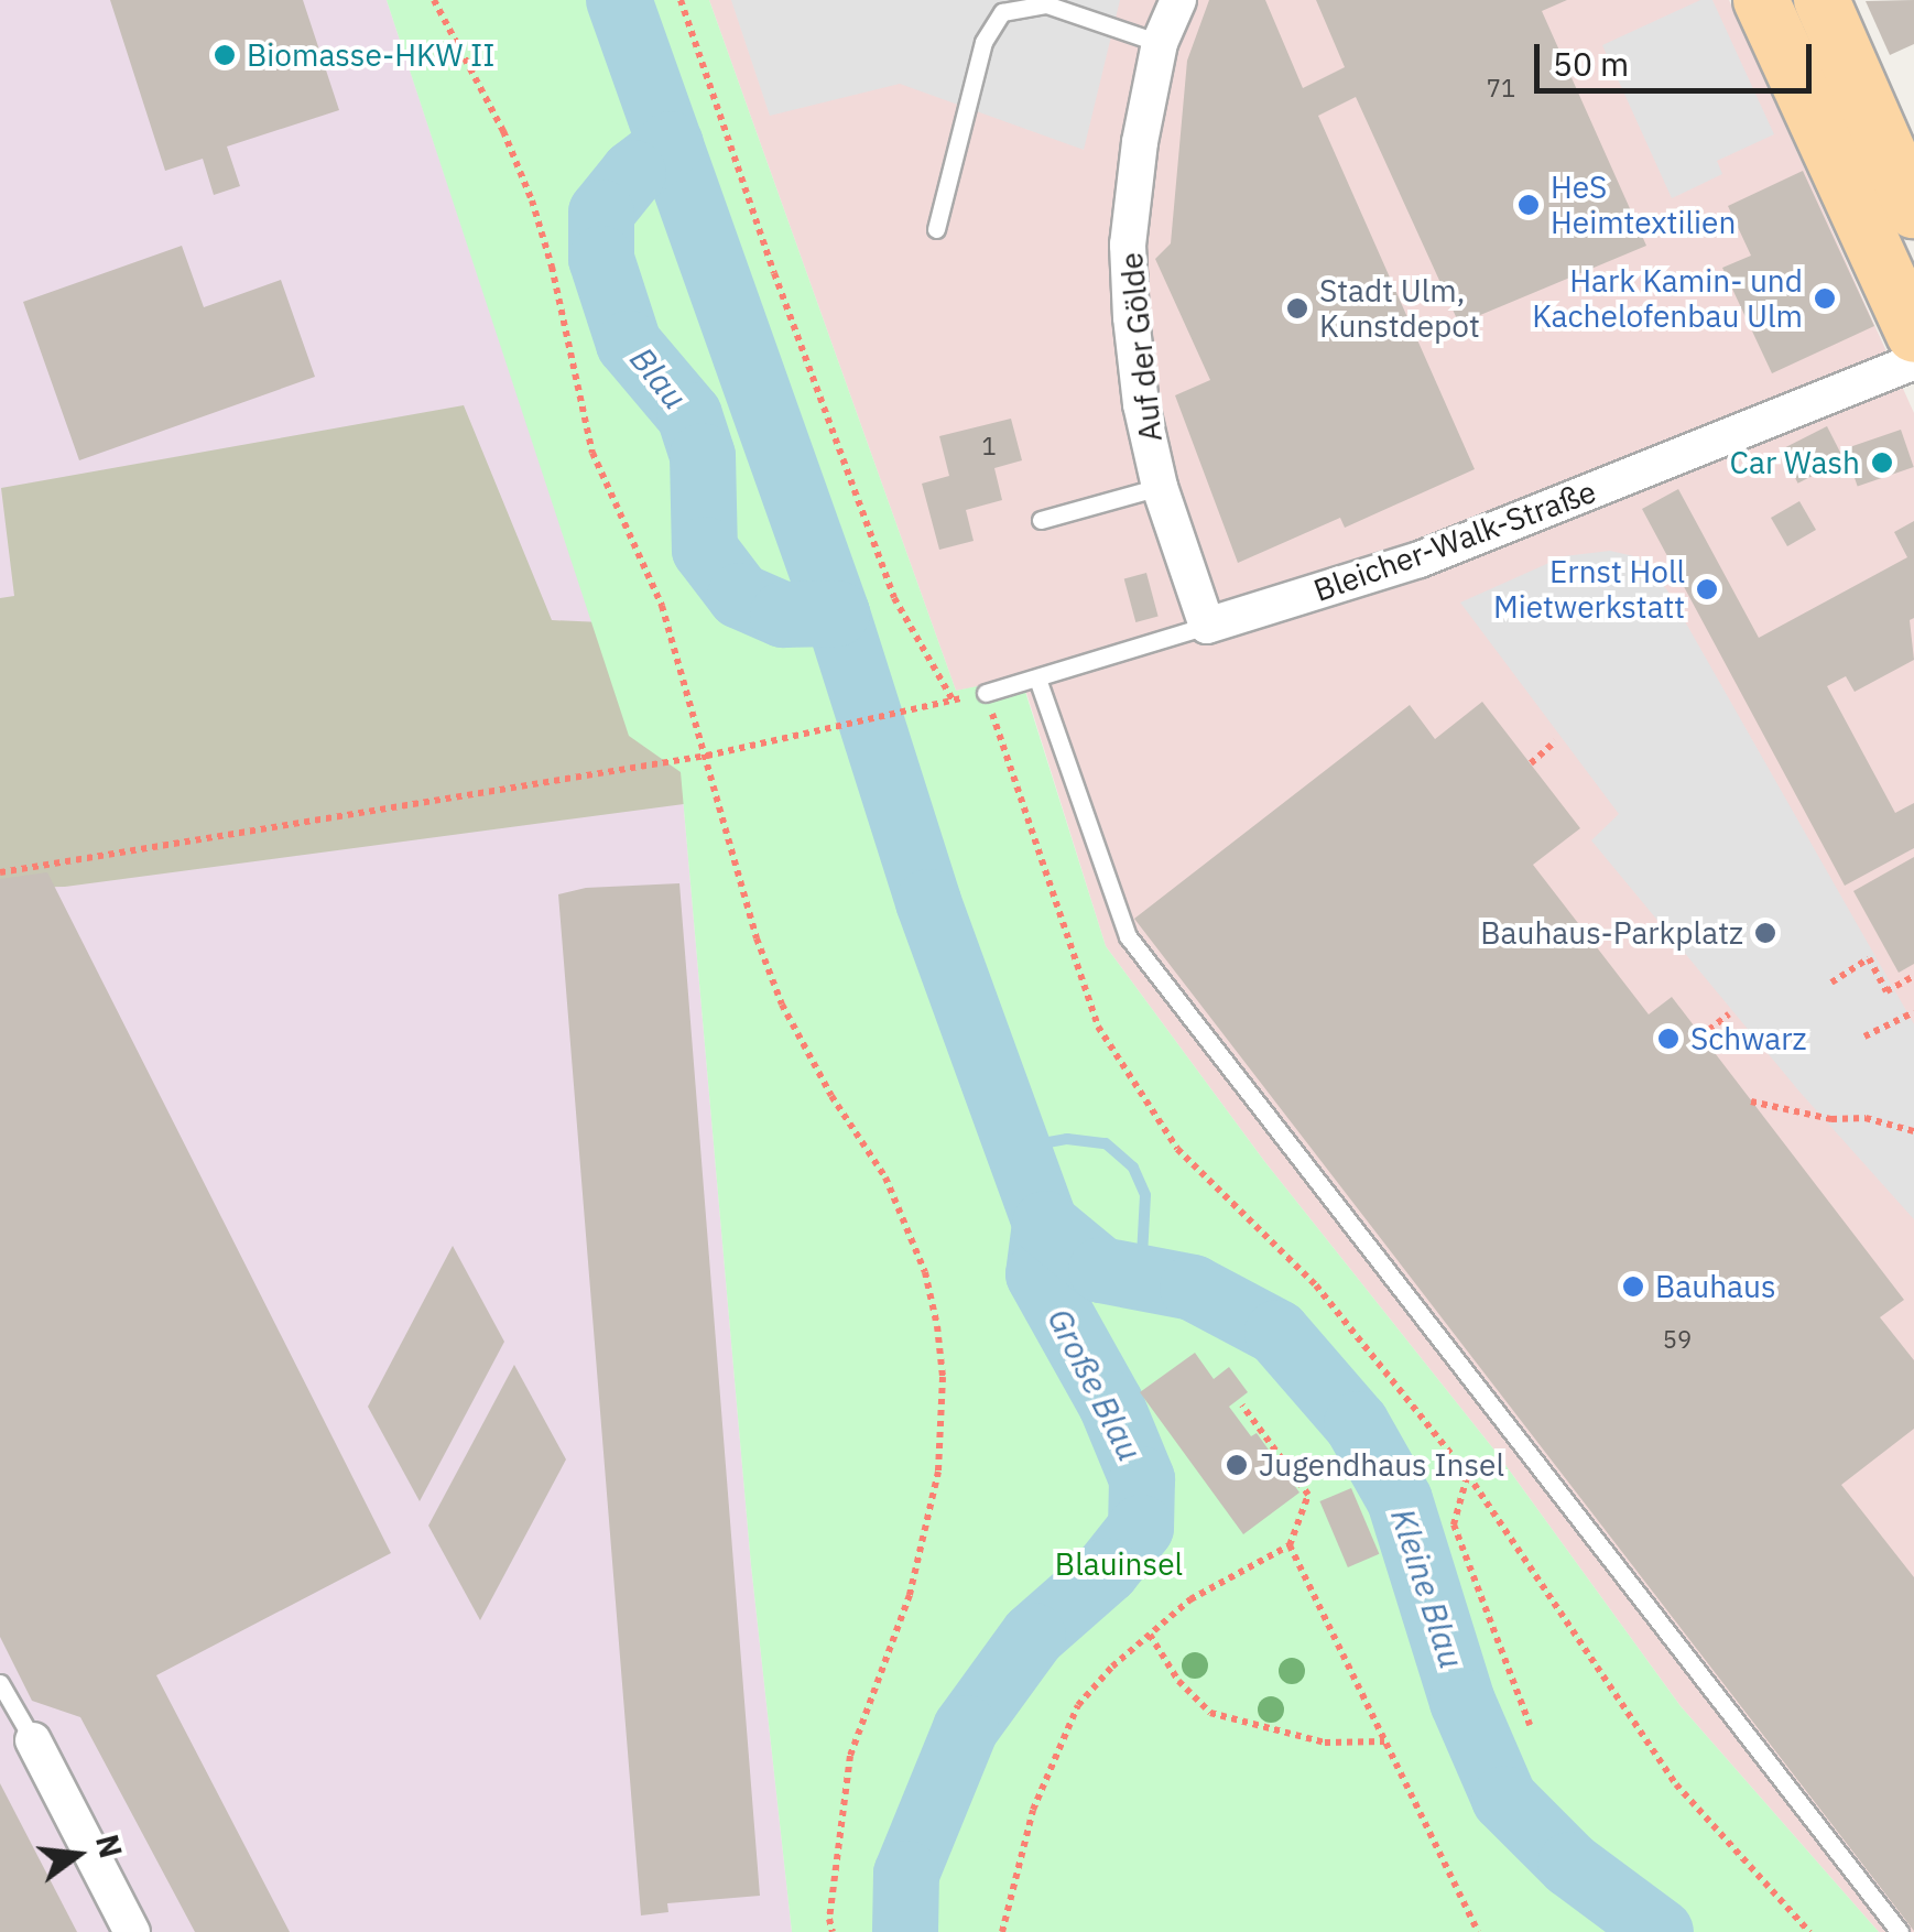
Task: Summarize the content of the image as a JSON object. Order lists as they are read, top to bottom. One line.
{"streets":{"street":["Auf der Gölde","Bleicher-Walk-Straße"]},"crossings":[["Auf der Gölde","Bleicher-Walk-Straße"]],"water":["Blau","Große Blau","Kleine Blau"],"parks":["Blauinsel"],"places":["Biomasse-HKW II","HeS Heimtextilien","Hark Kamin- und Kachelofenbau Ulm","Stadt Ulm, Kunstdepot","Car Wash","Ernst Holl Mietwerkstatt","Bauhaus-Parkplatz","Schwarz","Bauhaus","Jugendhaus Insel"],"house_numbers":["71","1","59"],"scale_bar":"50 m","north":"right"}
